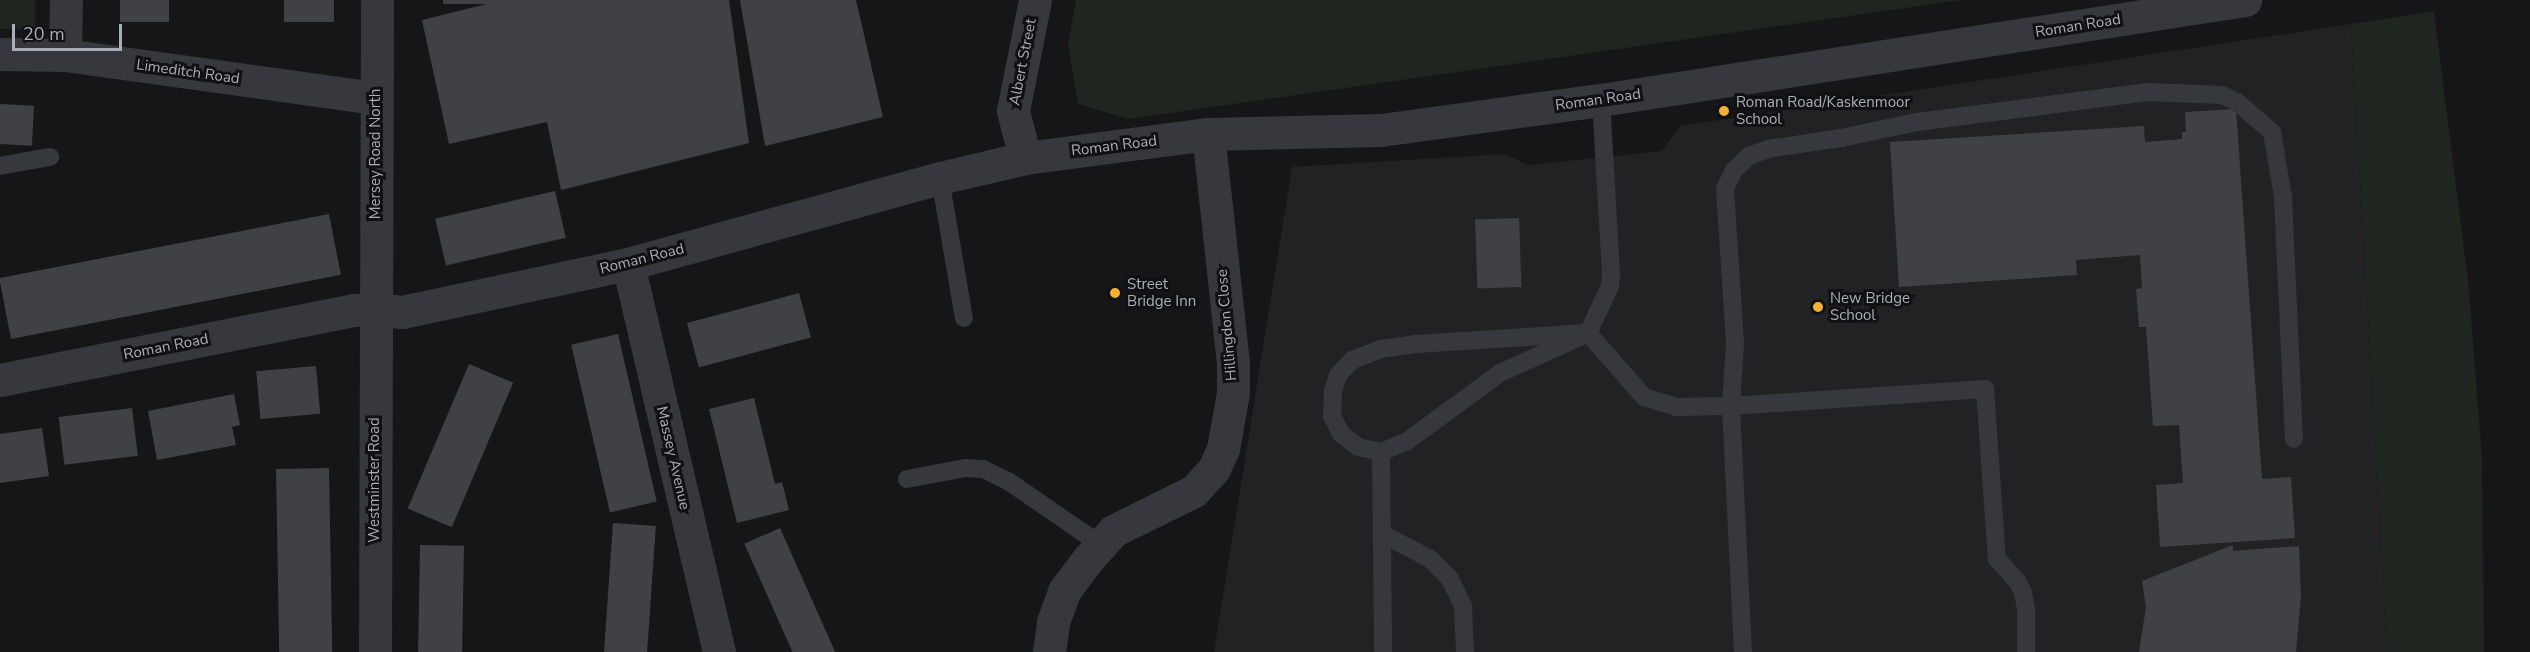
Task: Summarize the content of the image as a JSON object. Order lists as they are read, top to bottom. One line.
{"streets":{"street":["Roman Road","Albert Street","Limeditch Road","Mersey Road North","Hillingdon Close","Massey Avenue","Westminster Road"]},"crossings":[["Roman Road","Albert Street"],["Roman Road","Mersey Road North"],["Roman Road","Hillingdon Close"],["Roman Road","Massey Avenue"],["Roman Road","Westminster Road"],["Limeditch Road","Mersey Road North"],["Mersey Road North","Westminster Road"]],"places":["Roman Road/Kaskenmoor School","Street Bridge Inn","New Bridge School"],"scale_bar":"20 m"}
